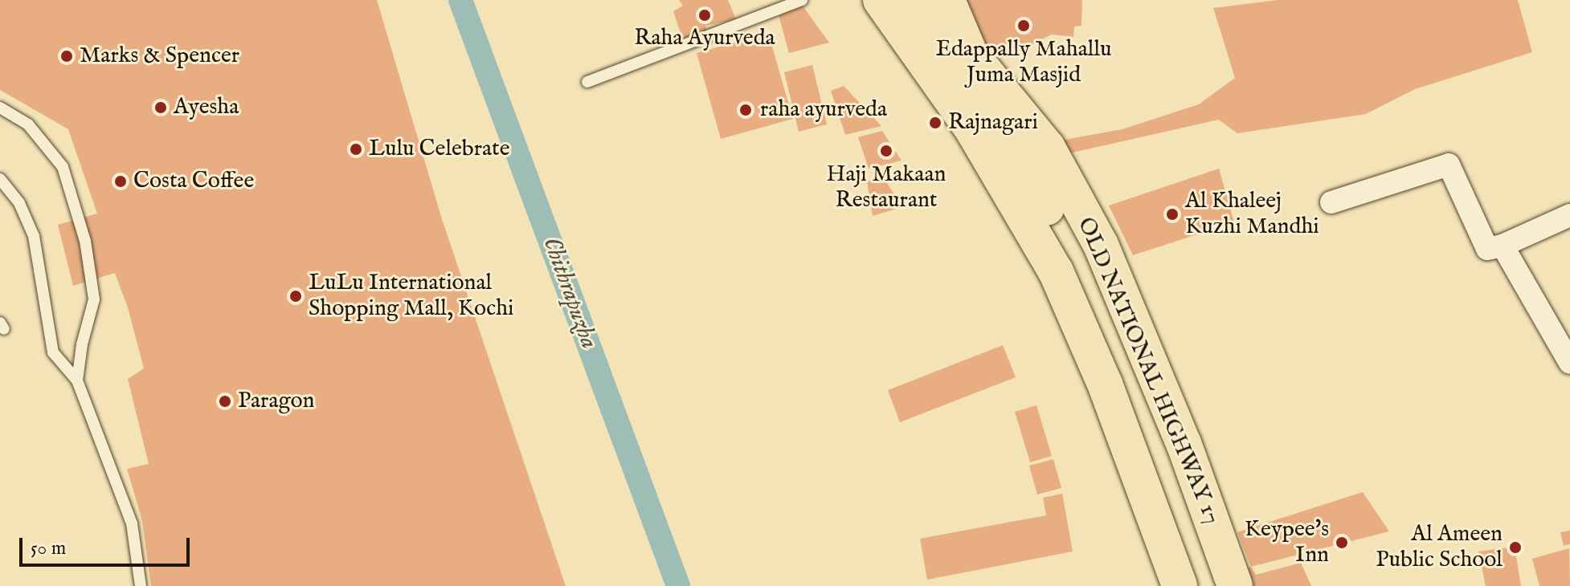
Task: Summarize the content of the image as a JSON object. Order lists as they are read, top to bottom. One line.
{"streets":{"main road":["OLD NATIONAL HIGHWAY 17"]},"water":["Chithrapuzha"],"places":["Raha Ayurveda","Edappally Mahallu Juma Masjid","Marks & Spencer","Ayesha","raha ayurveda","Rajnagari","Lulu Celebrate","Haji Makaan Restaurant","Costa Coffee","Al Khaleej Kuzhi Mandhi","LuLu International Shopping Mall, Kochi","Paragon","Keypee's Inn","Al Ameen Public School"],"scale_bar":"50 m"}
